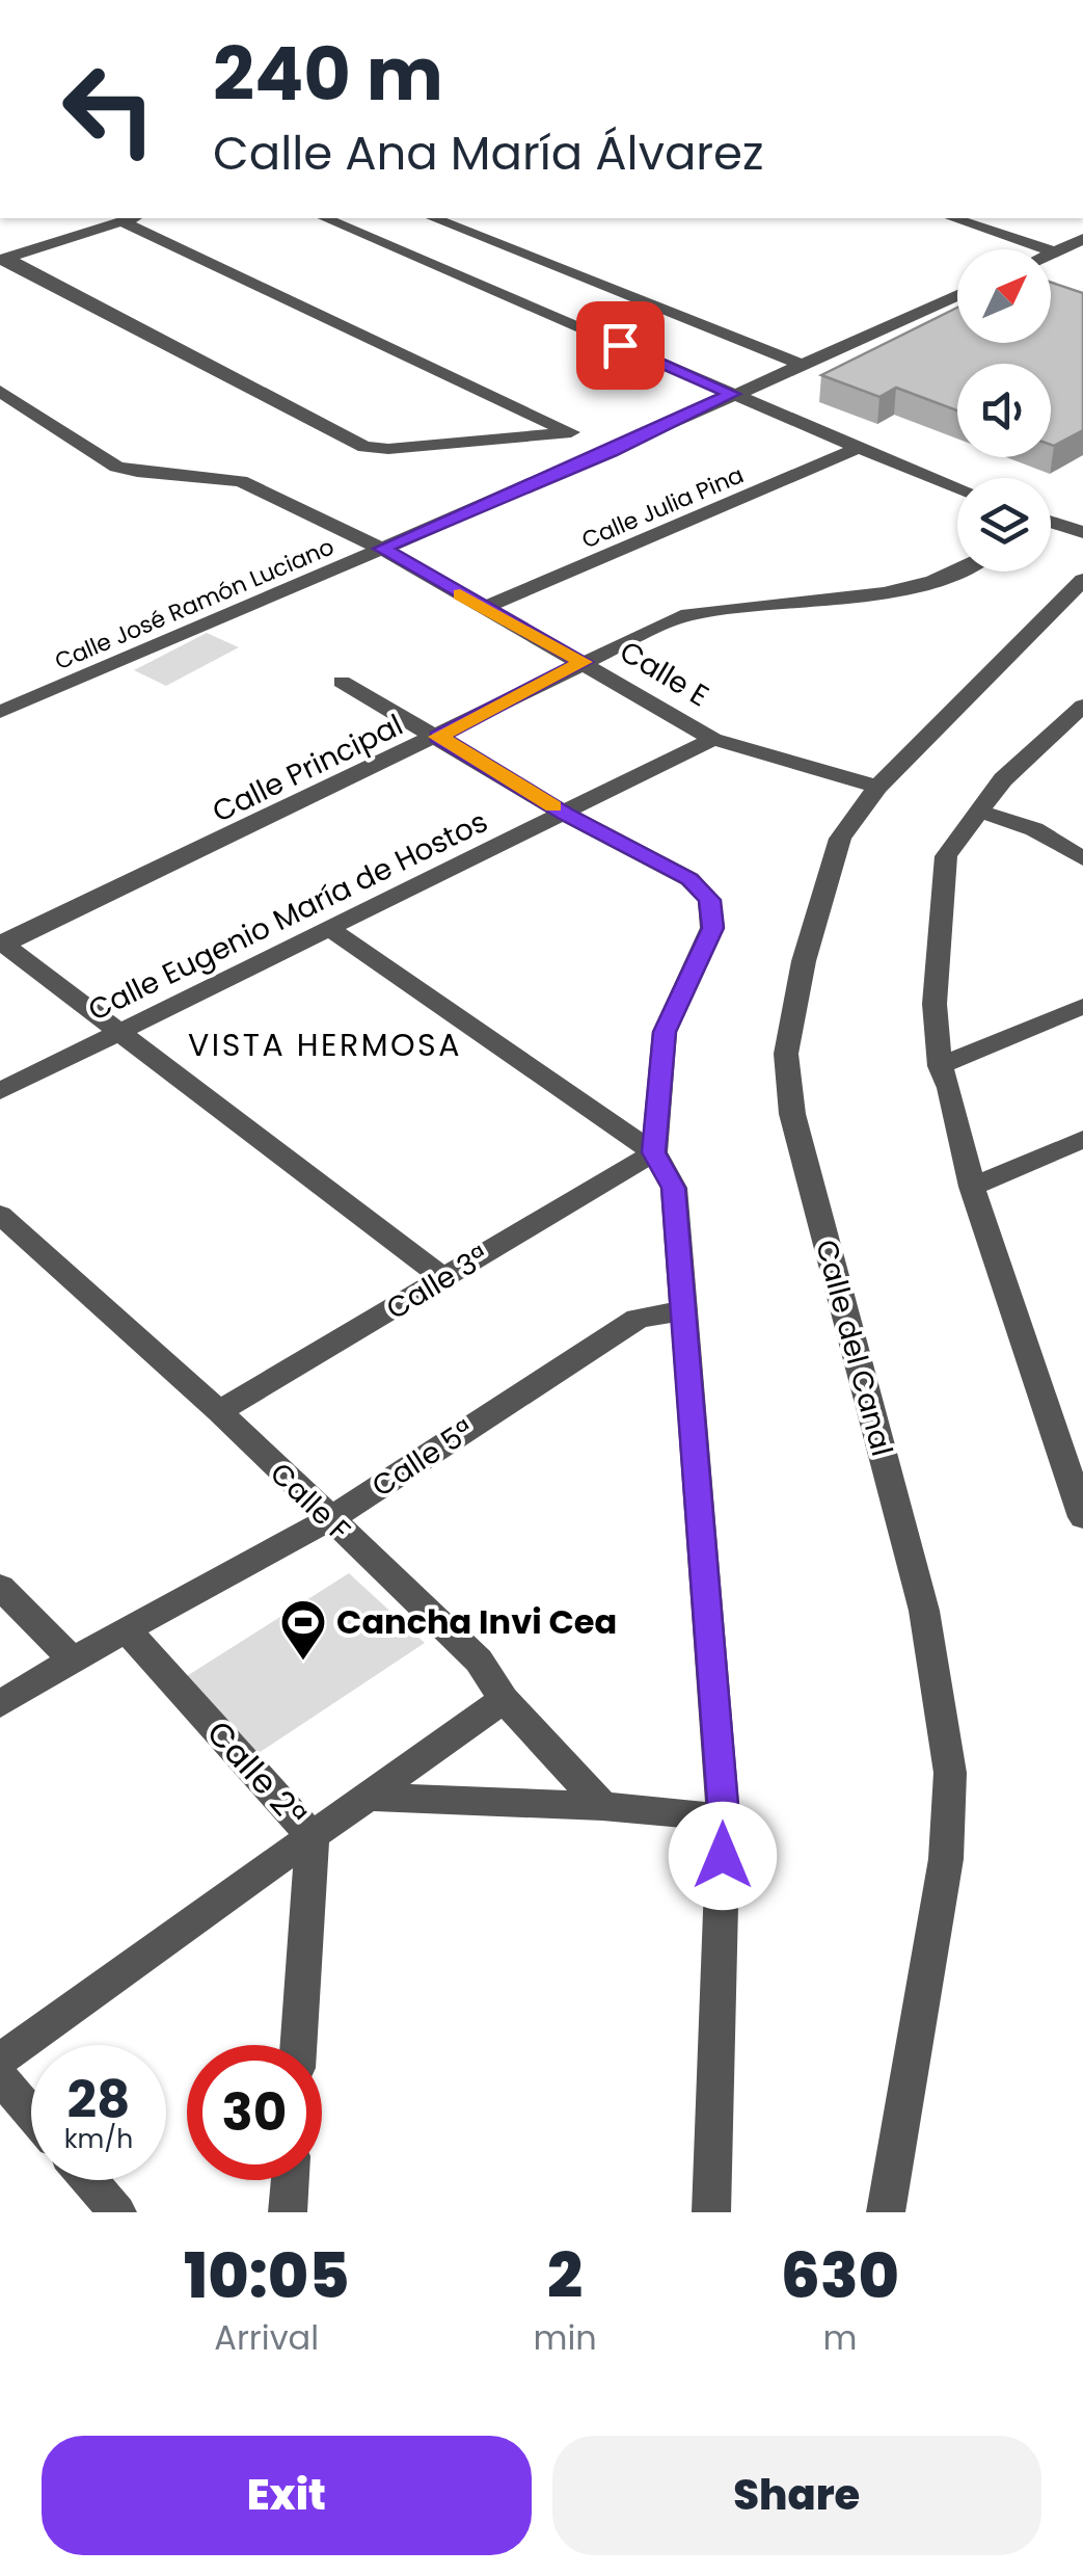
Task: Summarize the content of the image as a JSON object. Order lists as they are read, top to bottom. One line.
{"streets":{"street":["Calle Julia Pina","Calle José Ramón Luciano","Calle E","Calle Principal","Calle Eugenio María de Hostos","Calle 3ª","Calle del Canal","Calle 5ª","Calle F","Calle 2ª"]},"crossings":[["Calle Julia Pina","Calle E"],["Calle José Ramón Luciano","Calle E"],["Calle E","Calle Principal"],["Calle E","Calle Eugenio María de Hostos"],["Calle E","Calle del Canal"],["Calle 3ª","Calle F"],["Calle 5ª","Calle F"],["Calle 5ª","Calle 2ª"]],"districts":["VISTA HERMOSA"],"places":{"sports":["Cancha Invi Cea"]},"north":"top right","page":{"turn":["240 m","Calle Ana María Álvarez"],"speed":"28 km/h","limit":"30","eta":["10:05","Arrival","2","min","630","m"],"buttons":["Exit","Share"]}}
